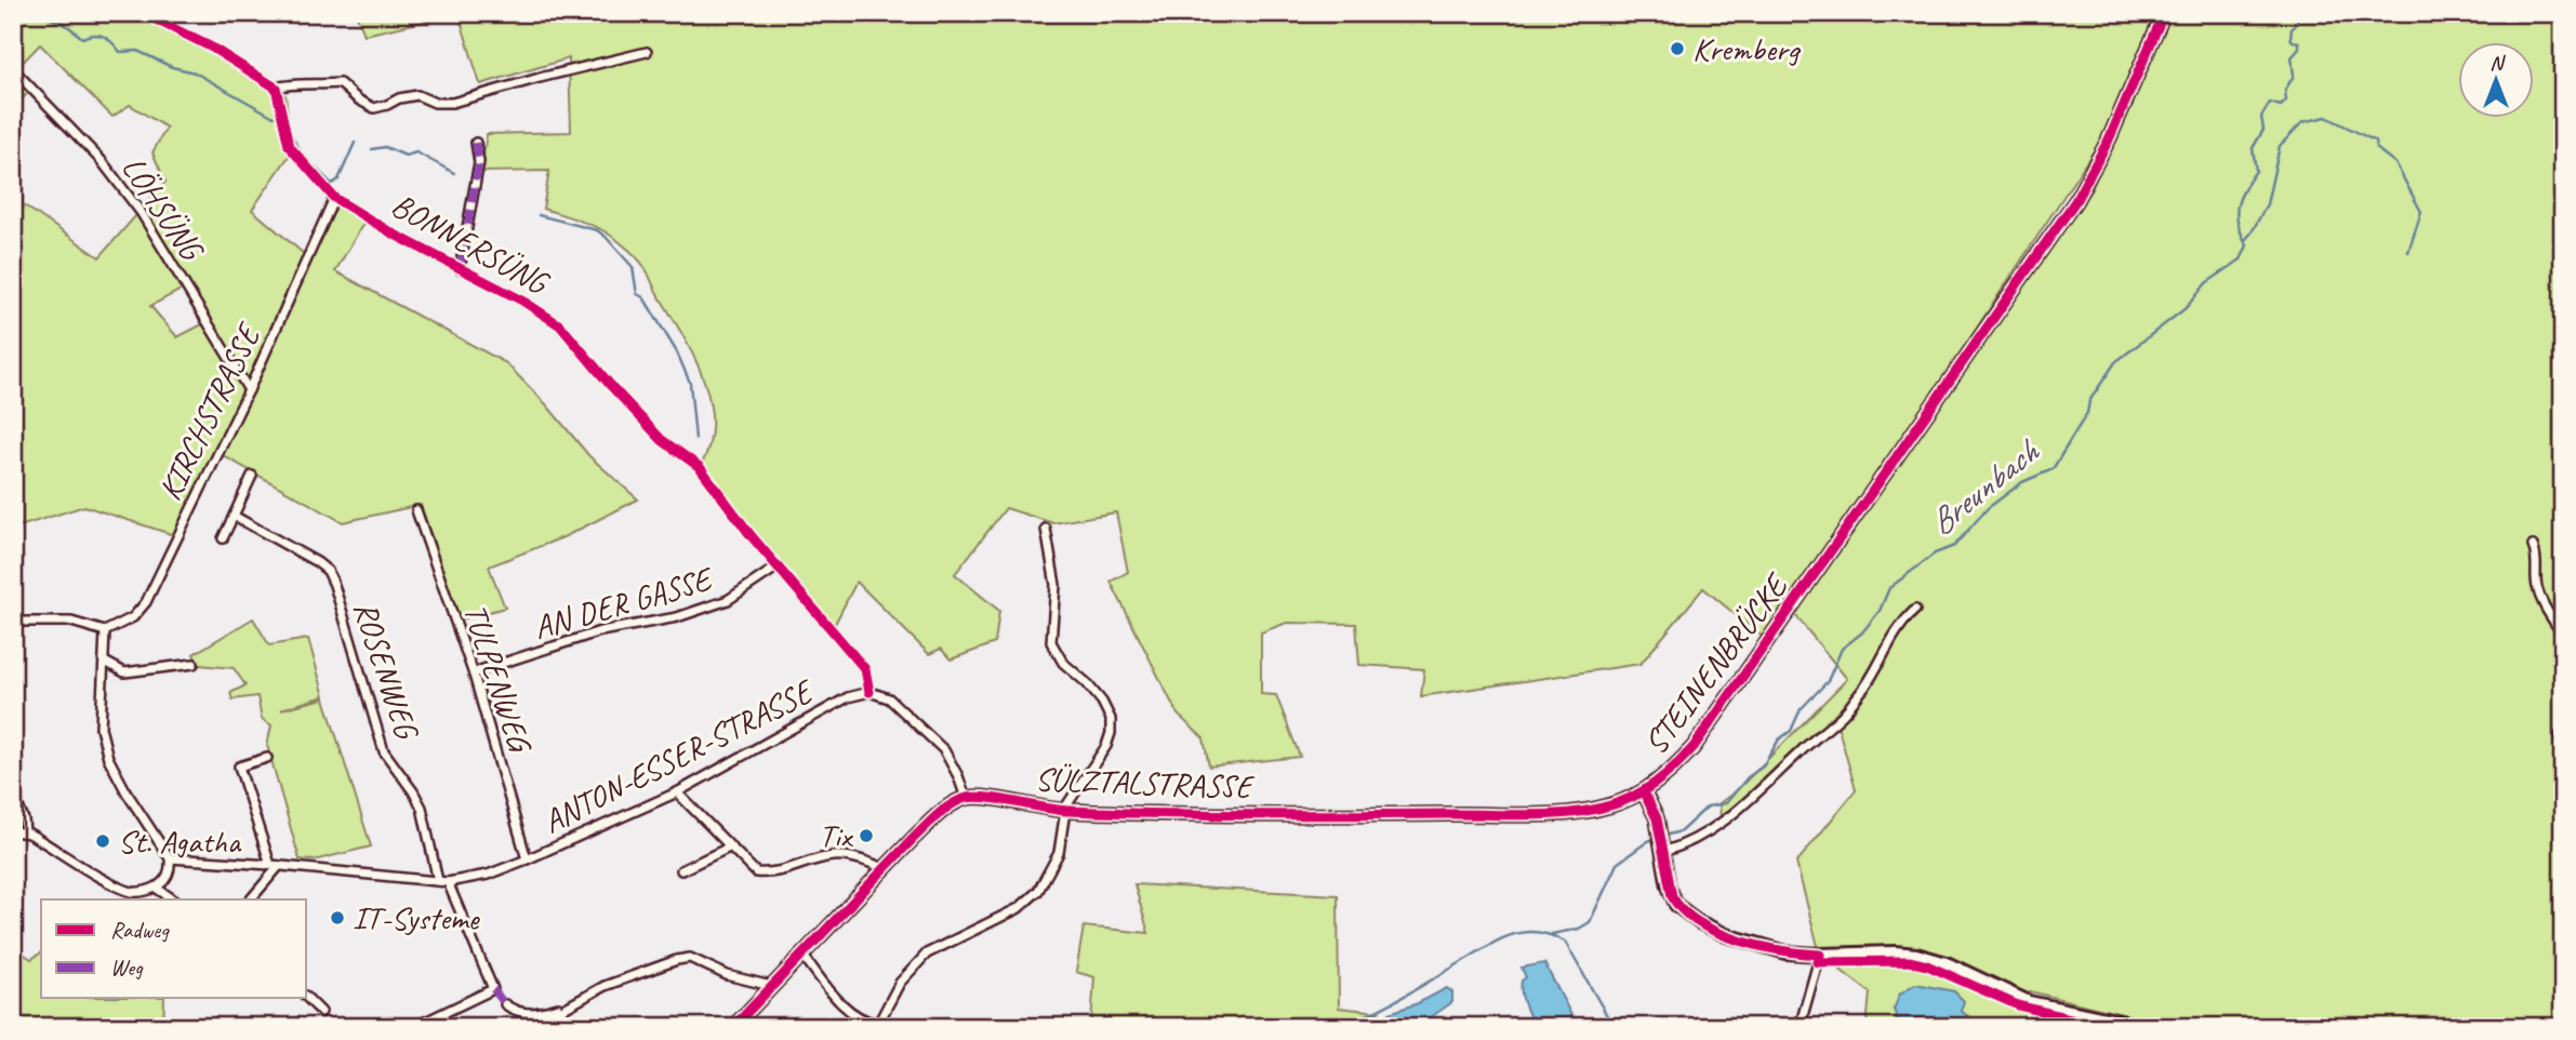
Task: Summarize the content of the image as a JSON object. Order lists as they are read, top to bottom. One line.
{"streets":{"main road":["STEINENBRÜCKE","SÜLZTALSTRASSE"],"street":["LÖHSÜNG","BONNERSÜNG","KIRCHSTRASSE","AN DER GASSE","ROSENWEG","TULPENWEG","ANTON-ESSER-STRASSE"]},"crossings":[["LÖHSÜNG","KIRCHSTRASSE"],["BONNERSÜNG","KIRCHSTRASSE"],["BONNERSÜNG","AN DER GASSE"],["BONNERSÜNG","ANTON-ESSER-STRASSE"],["AN DER GASSE","TULPENWEG"],["STEINENBRÜCKE","SÜLZTALSTRASSE"],["ROSENWEG","ANTON-ESSER-STRASSE"],["TULPENWEG","ANTON-ESSER-STRASSE"]],"water":["Breunbach"],"places":["Kremberg","Tix","St. Agatha","IT-Systeme"],"legend":["Radweg","Weg"],"north":"top"}
